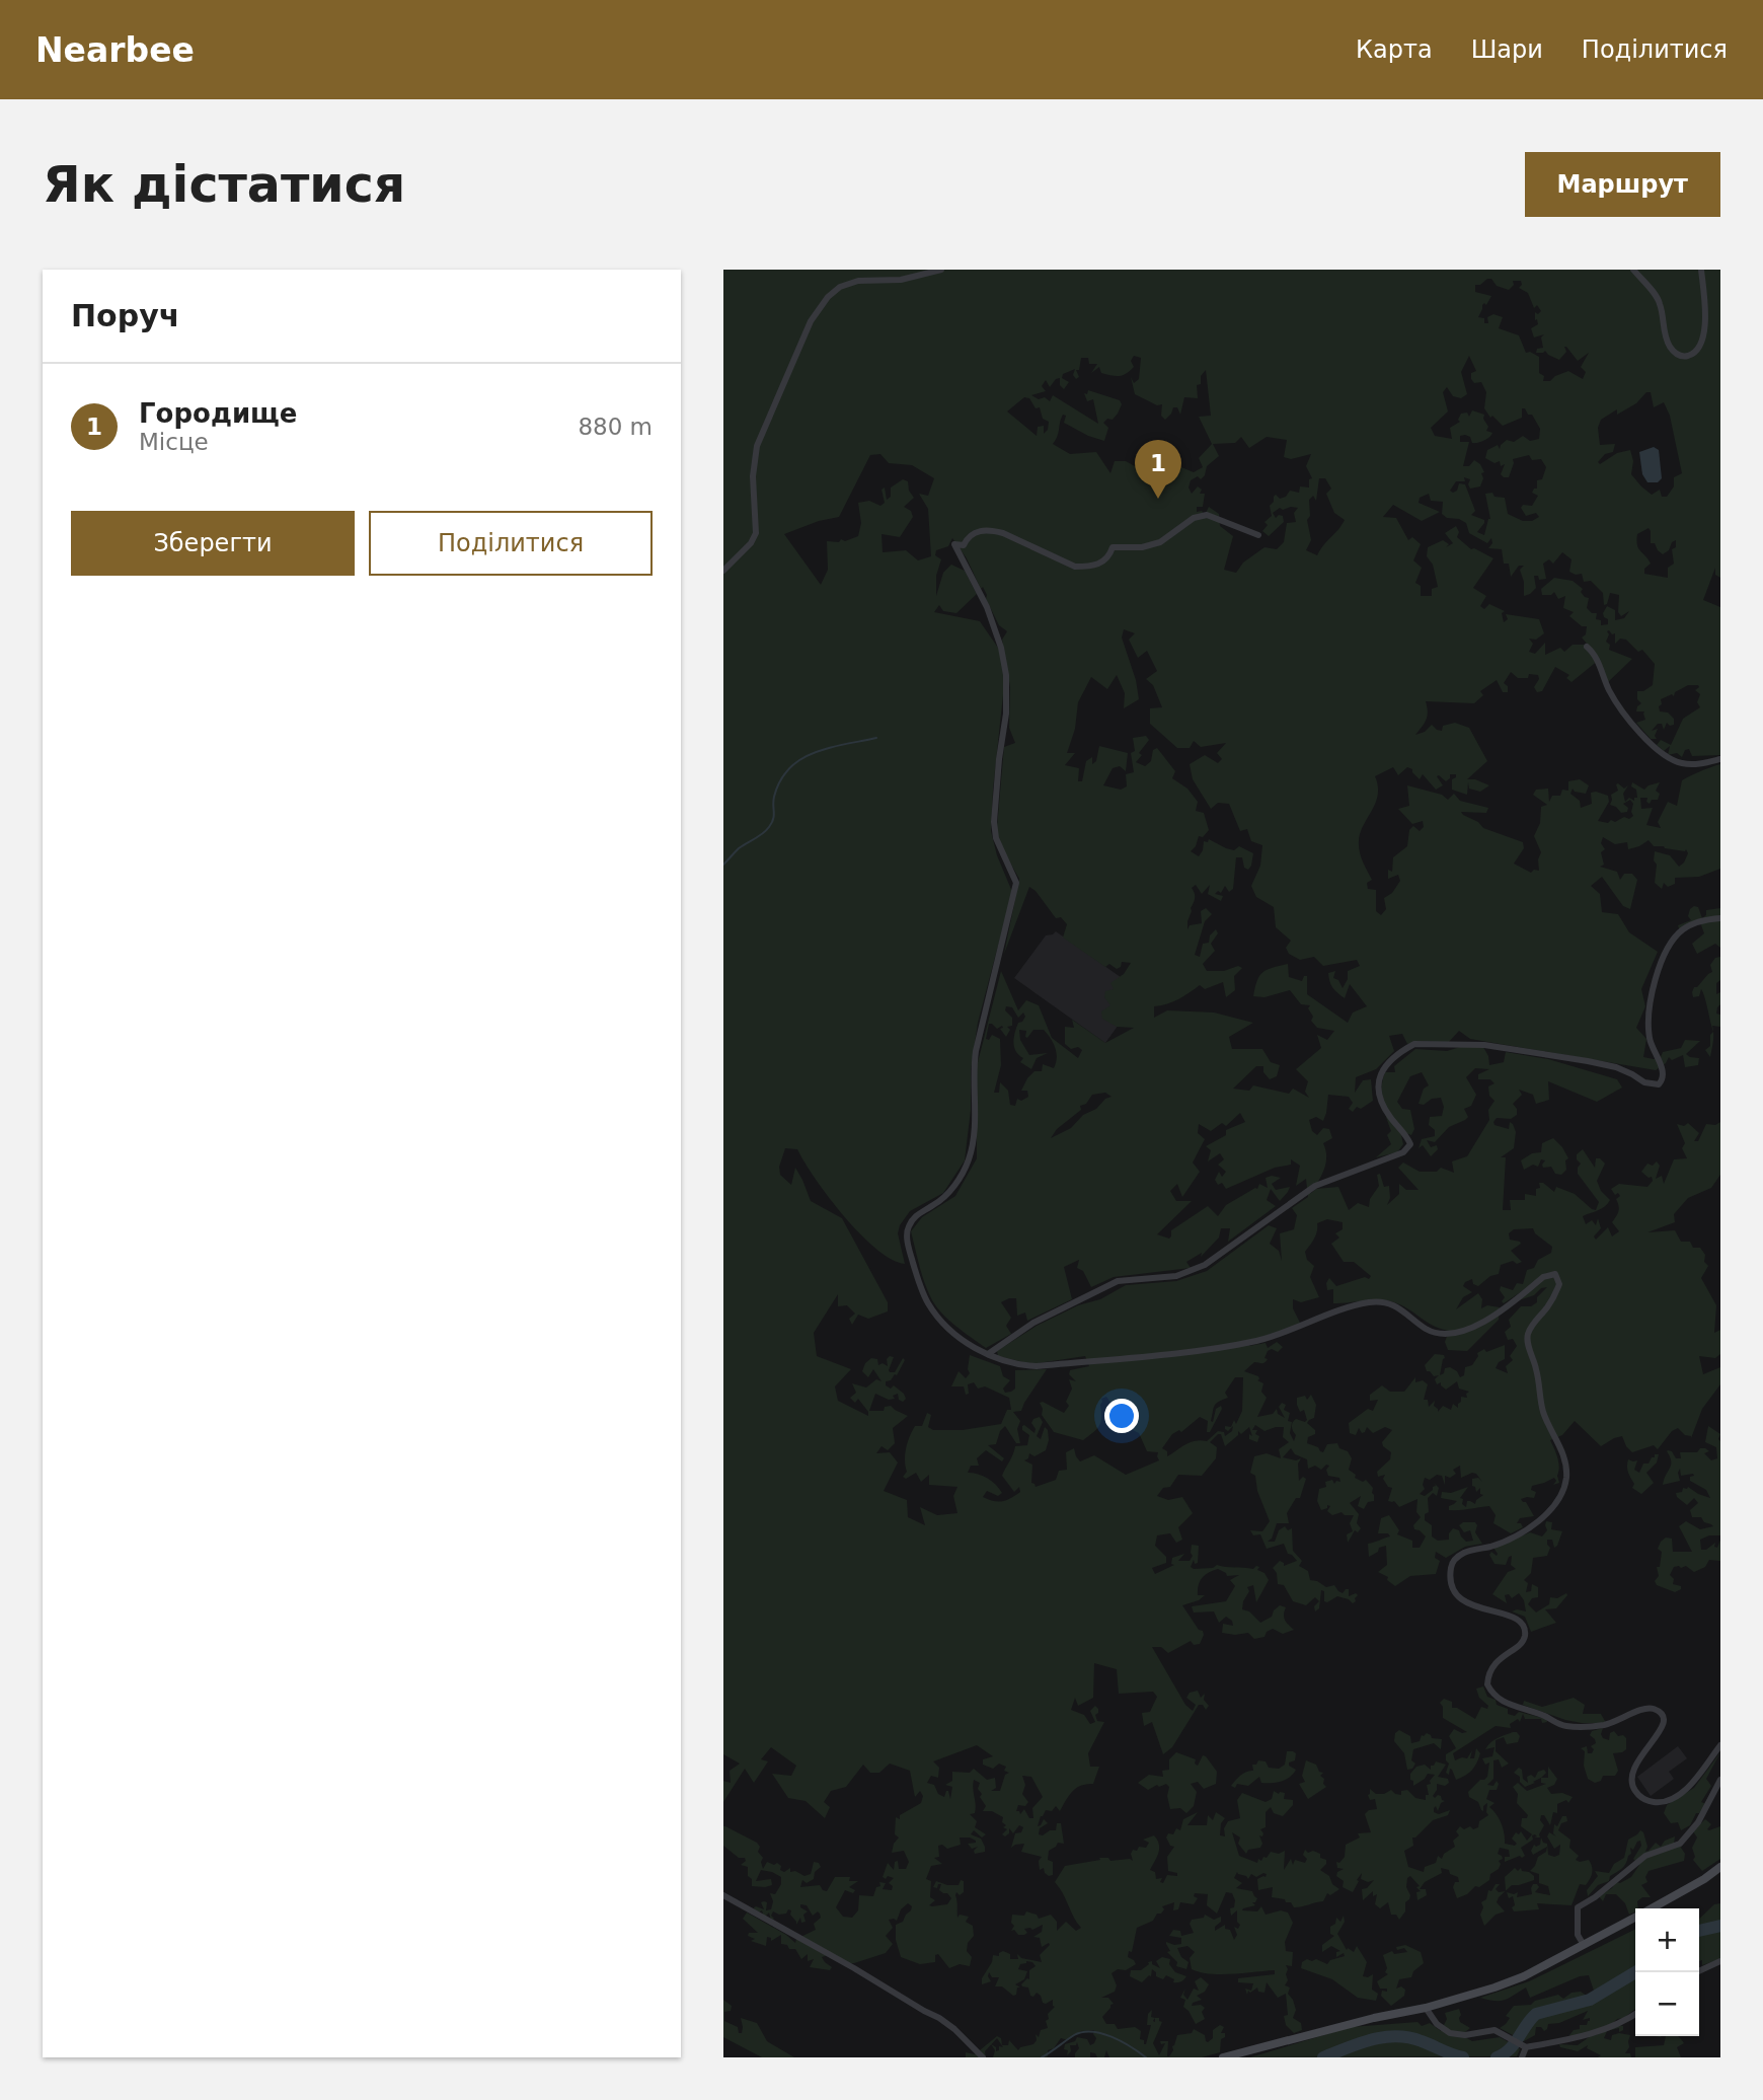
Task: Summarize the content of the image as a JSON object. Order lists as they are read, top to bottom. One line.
{"page":{"header":"Nearbee","nav":["Карта","Шари","Поділитися"],"buttons":["Маршрут",["Зберегти","Поділитися"]],"title":"Як дістатися","heading":"Поруч","list":[{"mark":"1","name":"Городище","note":"Місце","value":"880 m"}],"pins":"1","map_buttons":["+","−"]}}
